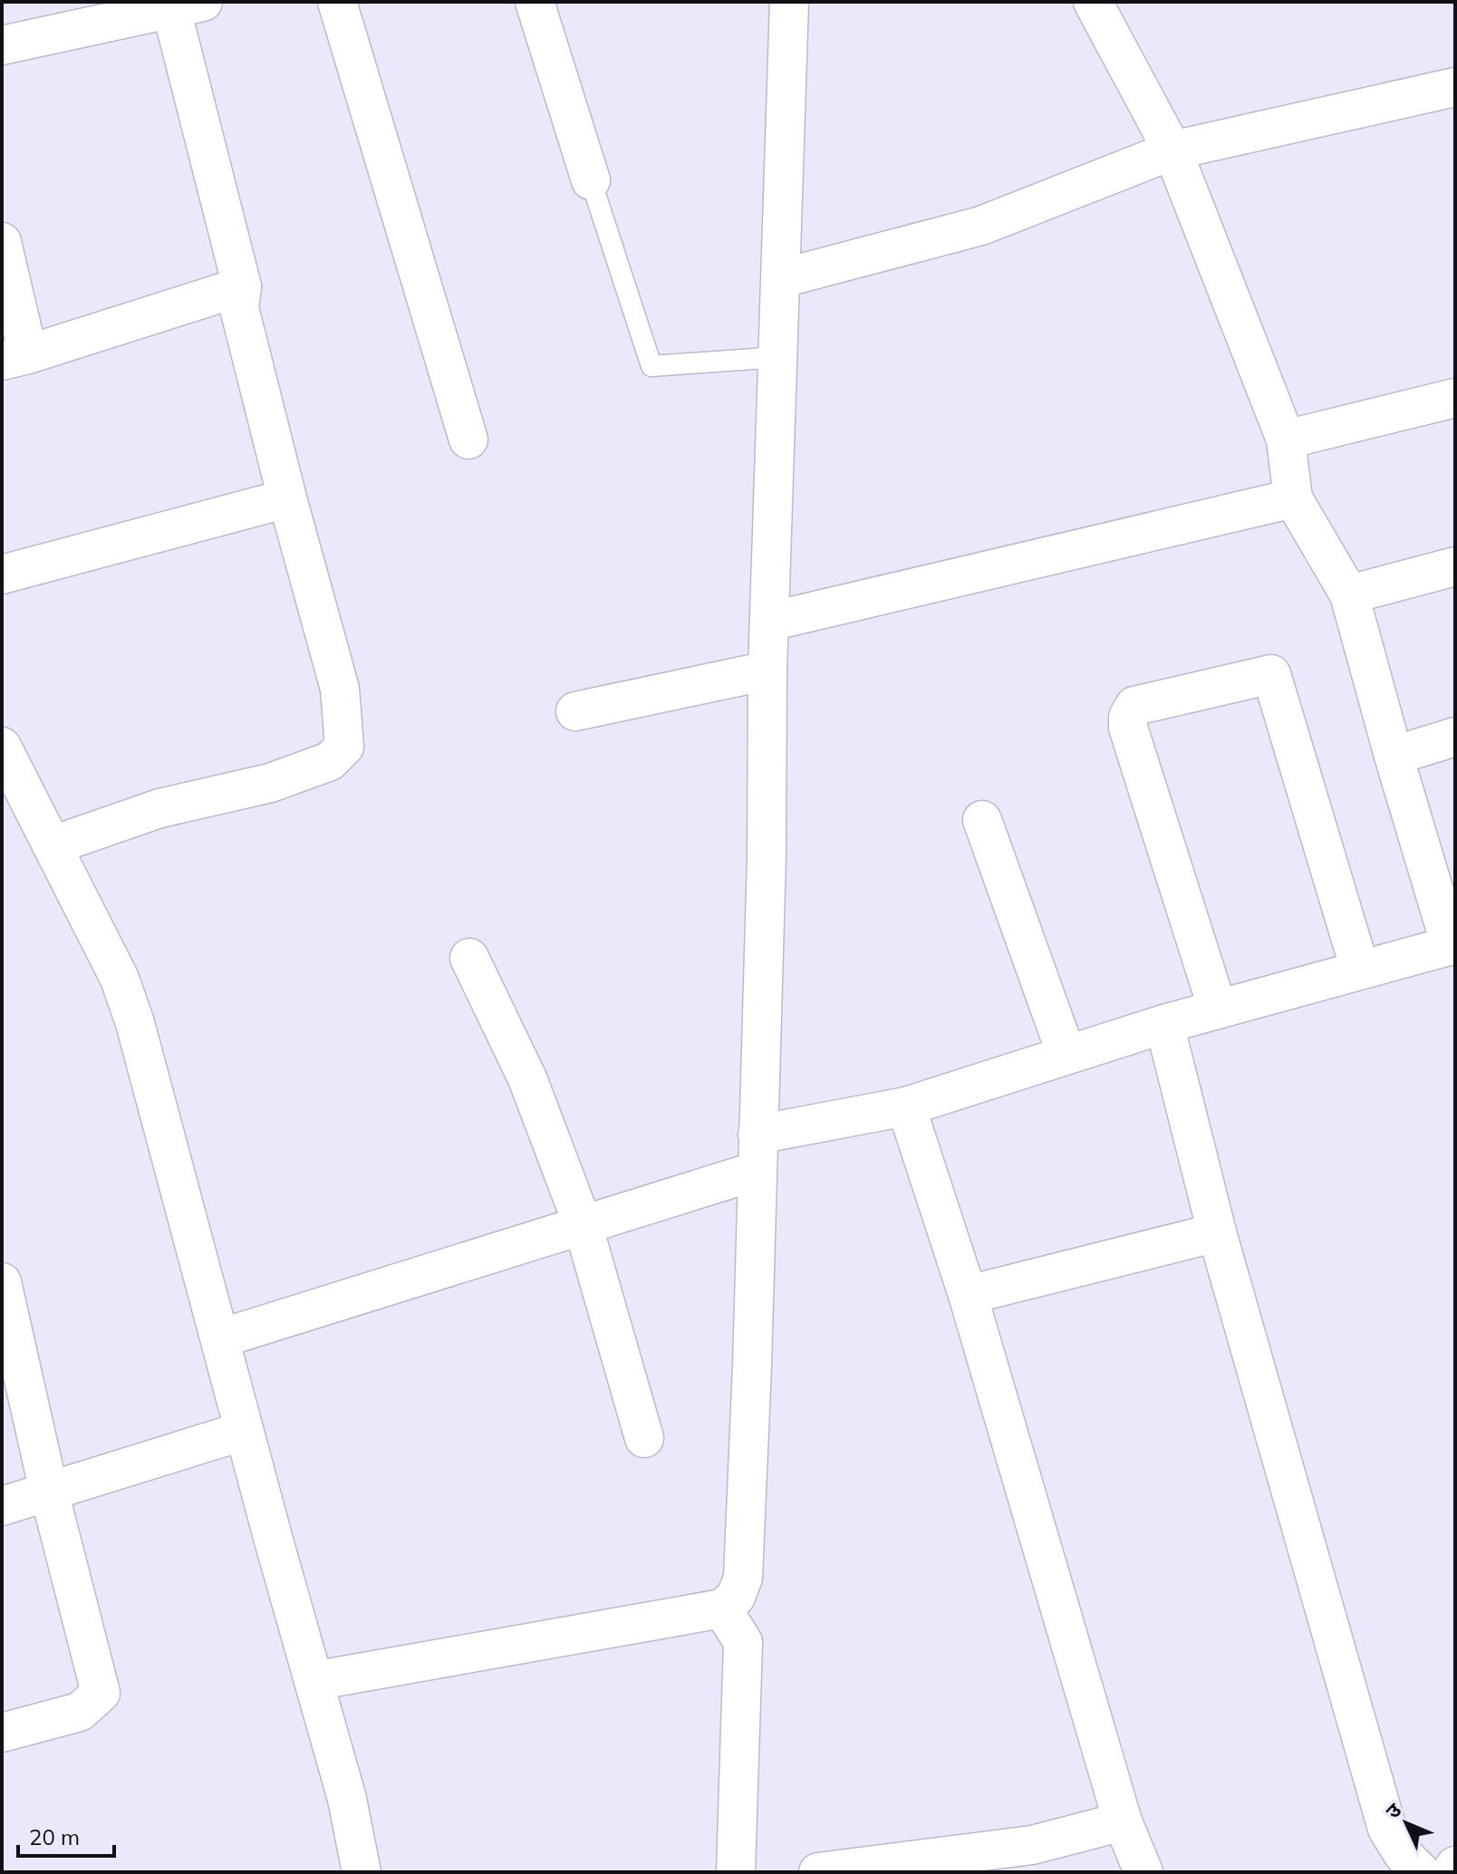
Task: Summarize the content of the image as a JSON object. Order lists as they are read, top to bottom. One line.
{"scale_bar":"20 m","north":"top left"}
